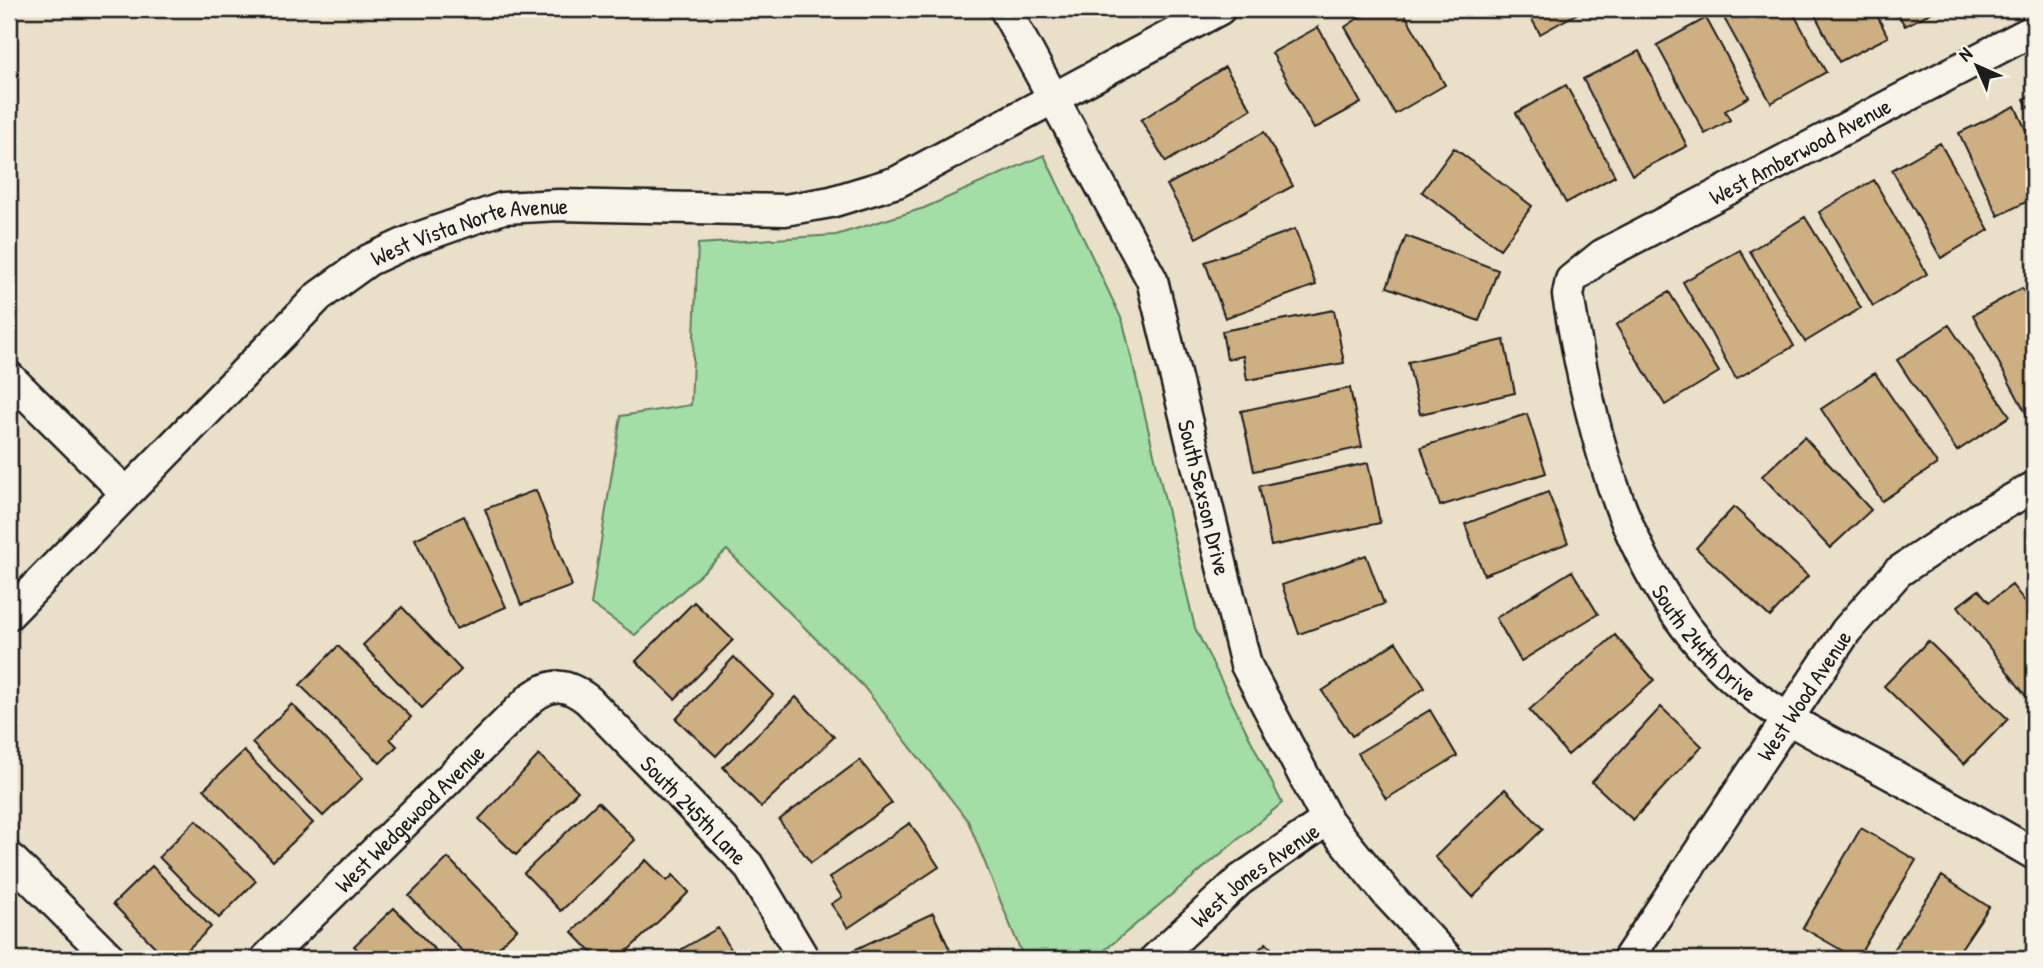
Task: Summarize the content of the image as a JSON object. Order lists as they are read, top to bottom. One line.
{"streets":{"street":["West Amberwood Avenue","West Vista Norte Avenue","South Sexson Drive","South 244th Drive","West Wood Avenue","South 245th Lane","West Wedgewood Avenue","West Jones Avenue"]},"crossings":[["West Amberwood Avenue","South 244th Drive"],["West Vista Norte Avenue","South Sexson Drive"],["South Sexson Drive","West Jones Avenue"],["South 244th Drive","West Wood Avenue"],["South 245th Lane","West Wedgewood Avenue"]],"north":"top left"}
